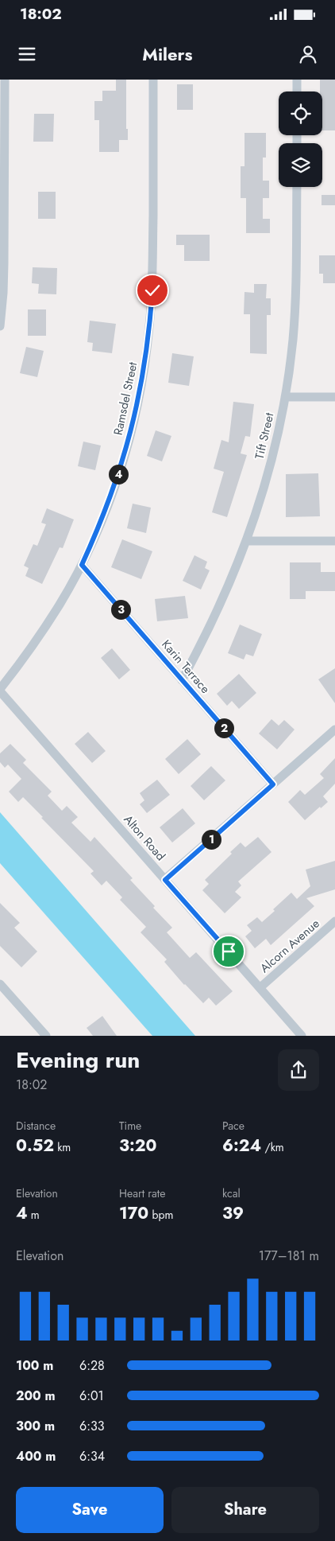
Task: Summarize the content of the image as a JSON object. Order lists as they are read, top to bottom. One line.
{"streets":{"street":["Ramsdel Street","Tift Street","Karin Terrace","Alton Road","Alcorn Avenue"]},"crossings":[["Ramsdel Street","Karin Terrace"],["Ramsdel Street","Alton Road"],["Tift Street","Karin Terrace"],["Alton Road","Alcorn Avenue"]],"page":{"status":"18:02","header":"Milers","pins":["4","3","2","1"],"heading":["Evening run","18:02"],"stats":[["Distance","0.52 km"],["Time","3:20"],["Pace","6:24 /km"],["Elevation","4 m"],["Heart rate","170 bpm"],["kcal","39"]],"chart":["Elevation","177–181 m"],"list":[{"name":"100 m","note":"6:28"},{"name":"200 m","note":"6:01"},{"name":"300 m","note":"6:33"},{"name":"400 m","note":"6:34"}],"buttons":["Save","Share"]}}
